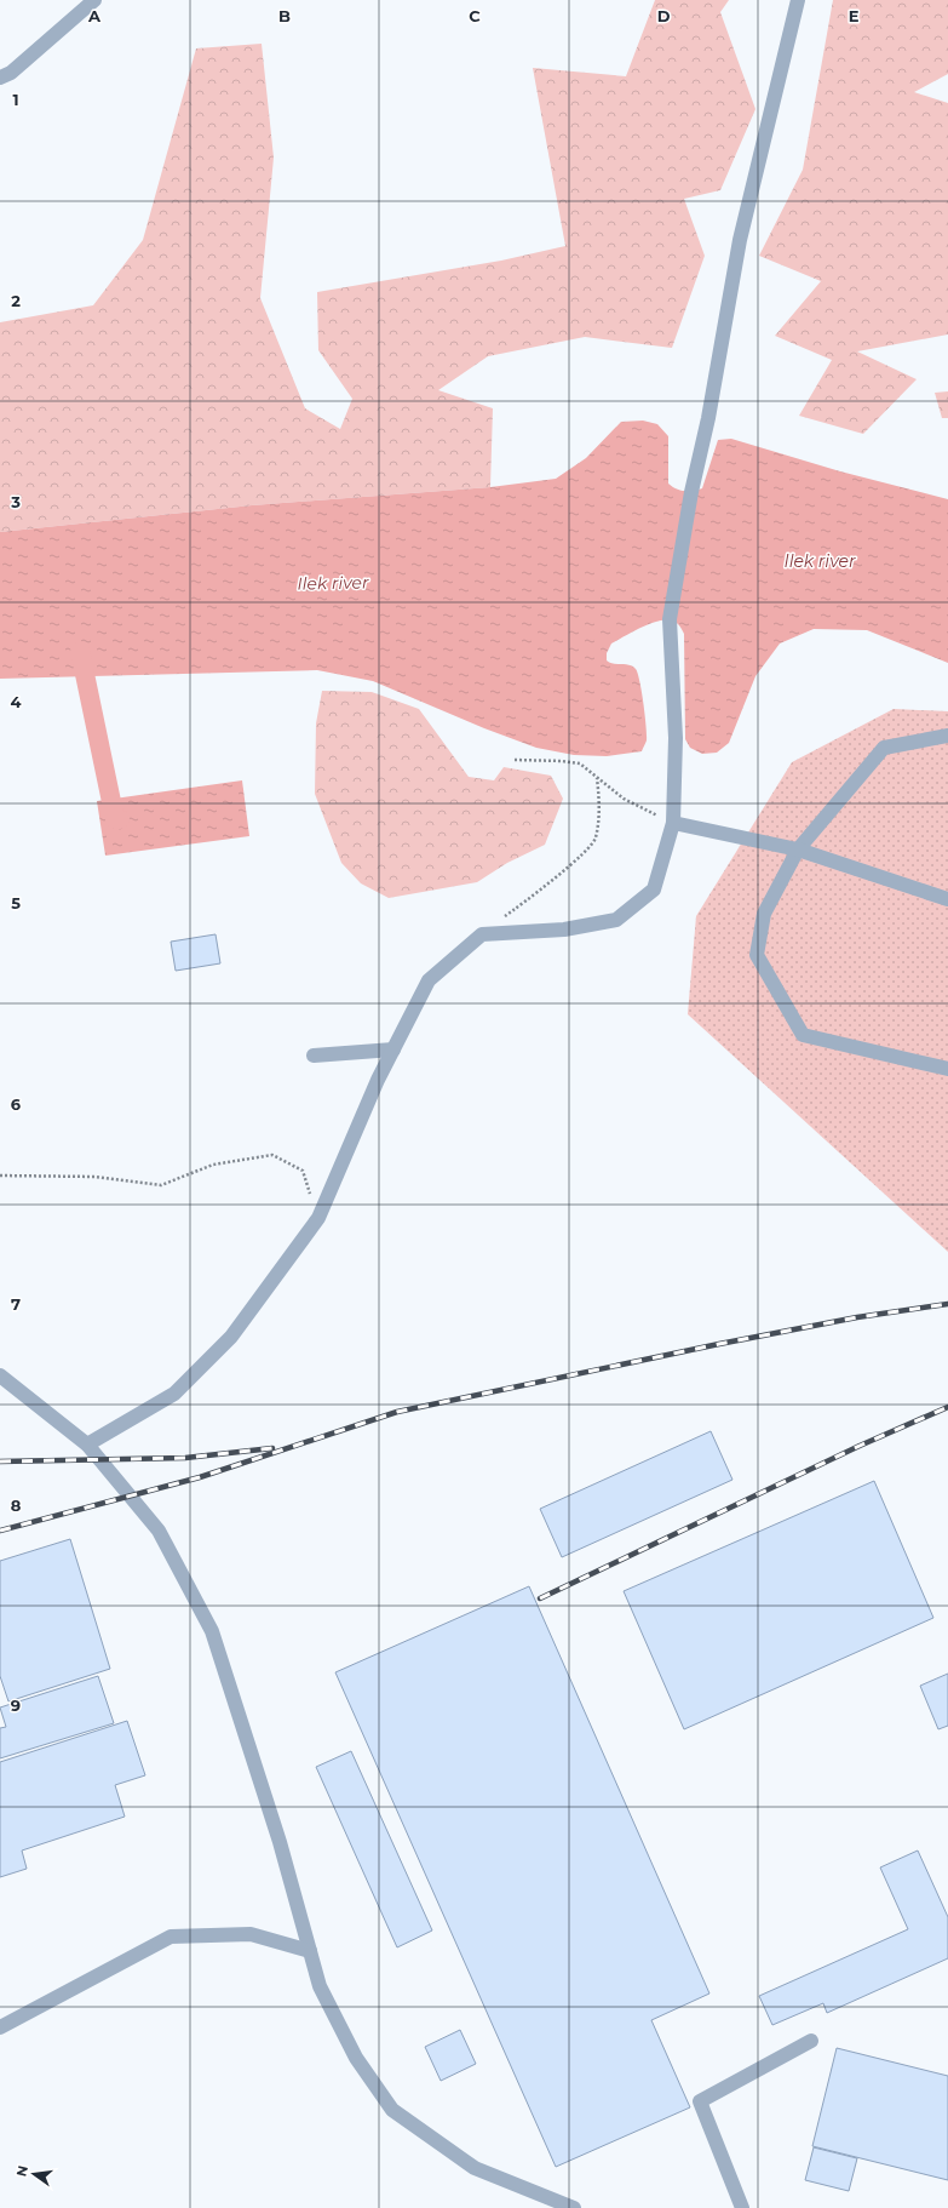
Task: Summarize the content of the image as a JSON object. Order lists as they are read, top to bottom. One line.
{"water":["Ilek river"],"north":"left","grid":{"columns":["A","B","C","D","E"],"rows":["1","2","3","4","5","6","7","8","9"]}}
